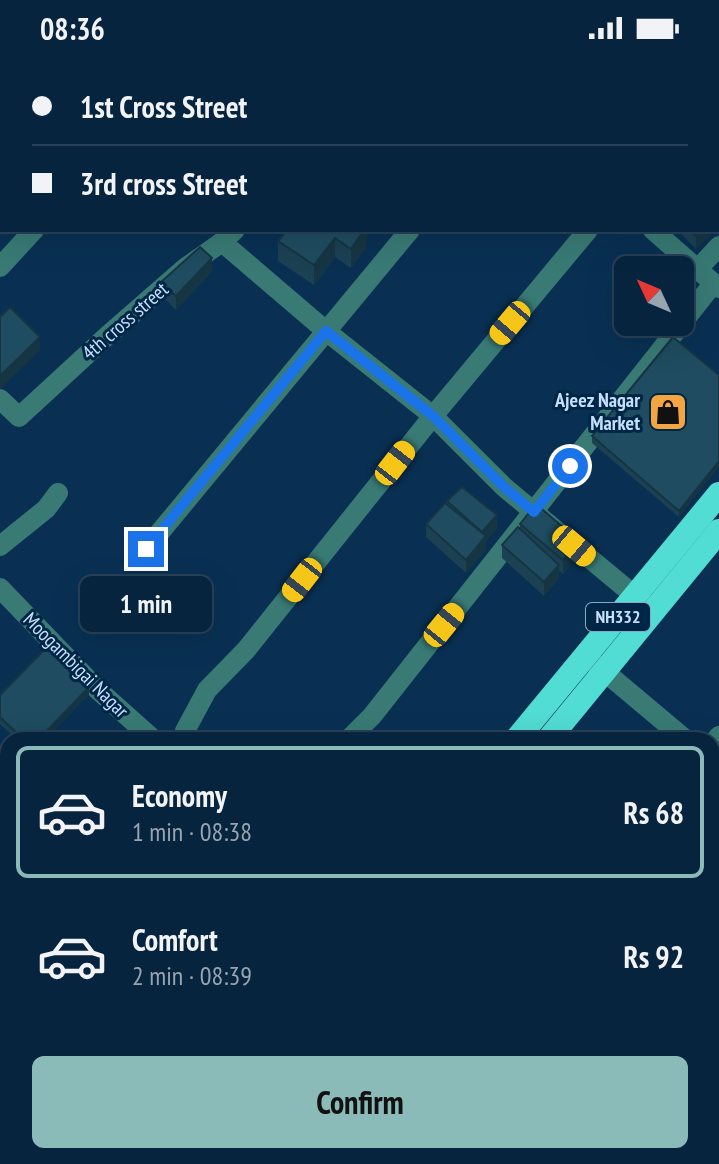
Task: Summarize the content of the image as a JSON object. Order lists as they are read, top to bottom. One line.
{"streets":{"highway":["NH332"],"street":["4th cross street","Moogambigai Nagar"]},"places":{"shop":["Ajeez Nagar Market"]},"north":"top left","page":{"status":"08:36","banner":["1st Cross Street","3rd cross Street"],"bubble":"1 min","list":[{"name":"Economy","note":"1 min · 08:38","value":"Rs 68"},{"name":"Comfort","note":"2 min · 08:39","value":"Rs 92"}],"buttons":"Confirm"}}
